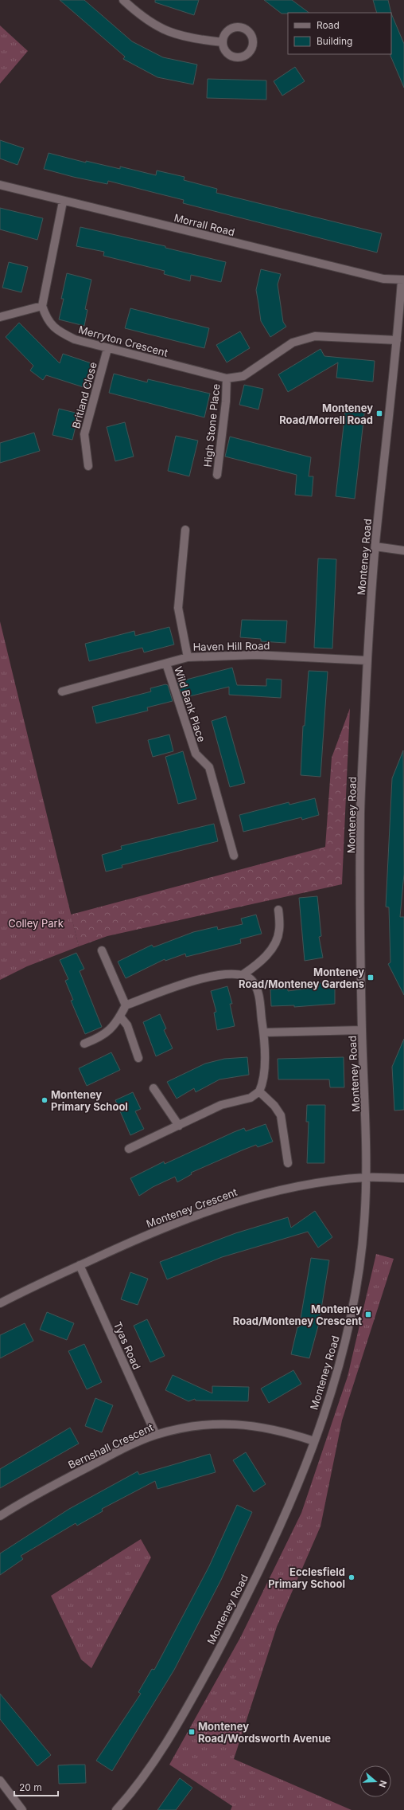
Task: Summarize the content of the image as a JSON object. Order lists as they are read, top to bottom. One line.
{"streets":{"street":["Morrall Road","Merryton Crescent","Britland Close","High Stone Place","Monteney Road","Haven Hill Road","Wild Bank Place","Monteney Crescent","Tyas Road","Bernshall Crescent"]},"crossings":[["Morrall Road","Monteney Road"],["Merryton Crescent","Britland Close"],["Merryton Crescent","High Stone Place"],["Merryton Crescent","Monteney Road"],["Monteney Road","Haven Hill Road"],["Monteney Road","Monteney Crescent"],["Monteney Road","Bernshall Crescent"],["Haven Hill Road","Wild Bank Place"],["Monteney Crescent","Tyas Road"],["Tyas Road","Bernshall Crescent"]],"parks":["Colley Park"],"places":{"transit":["Monteney Road/Morrell Road","Monteney Road/Monteney Gardens","Monteney Road/Monteney Crescent","Monteney Road/Wordsworth Avenue"],"other":["Monteney Primary School","Ecclesfield Primary School"]},"legend":["Road","Building"],"scale_bar":"20 m","north":"right"}
